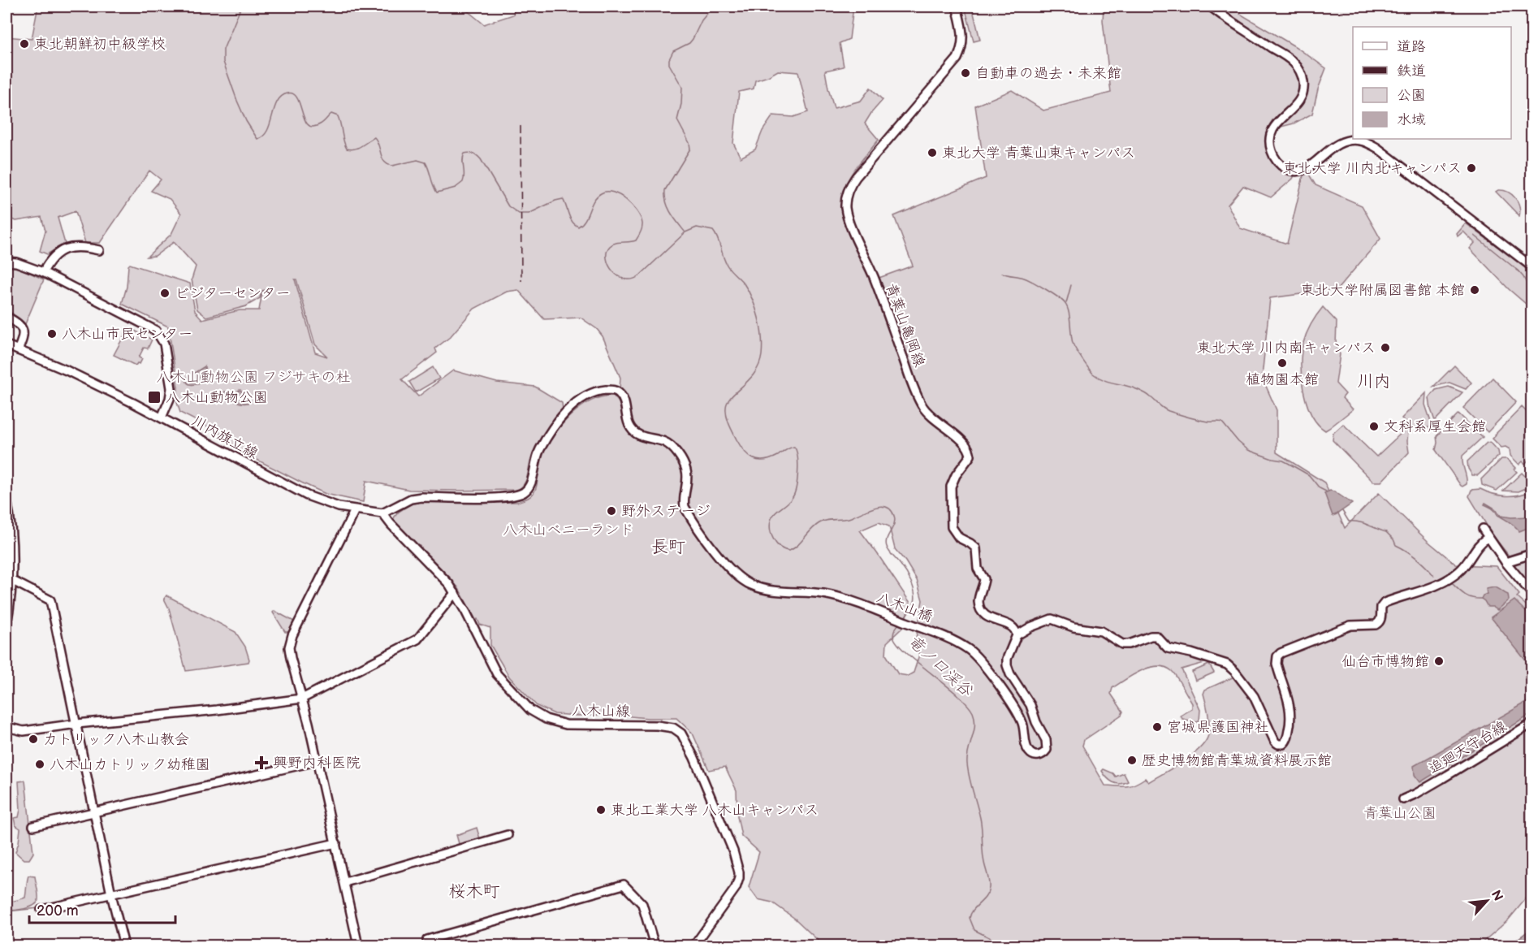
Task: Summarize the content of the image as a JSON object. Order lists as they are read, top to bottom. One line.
{"streets":{"street":["青葉山亀岡線","川内旗立線","八木山橋","八木山線","追廻天守台線"]},"crossings":[["青葉山亀岡線","八木山橋"],["川内旗立線","八木山橋"],["川内旗立線","八木山線"],["八木山橋","八木山線"]],"districts":["川内","長町","桜木町"],"water":["竜ノ口渓谷"],"parks":["八木山動物公園 フジサキの杜","八木山ベニーランド","青葉山公園"],"places":{"other":["東北朝鮮初中級学校","自動車の過去・未来館","東北大学 青葉山東キャンパス","東北大学 川内北キャンパス","東北大学附属図書館 本館","ビジターセンター","八木山市民センター","東北大学 川内南キャンパス","植物園本館","文科系厚生会館","野外ステージ","仙台市博物館","宮城県護国神社","カトリック八木山教会","歴史博物館青葉城資料展示館","八木山カトリック幼稚園","東北工業大学 八木山キャンパス"],"transit":["八木山動物公園"],"health":["興野内科医院"]},"legend":["道路","鉄道","公園","水域"],"scale_bar":"200 m","north":"top right"}
